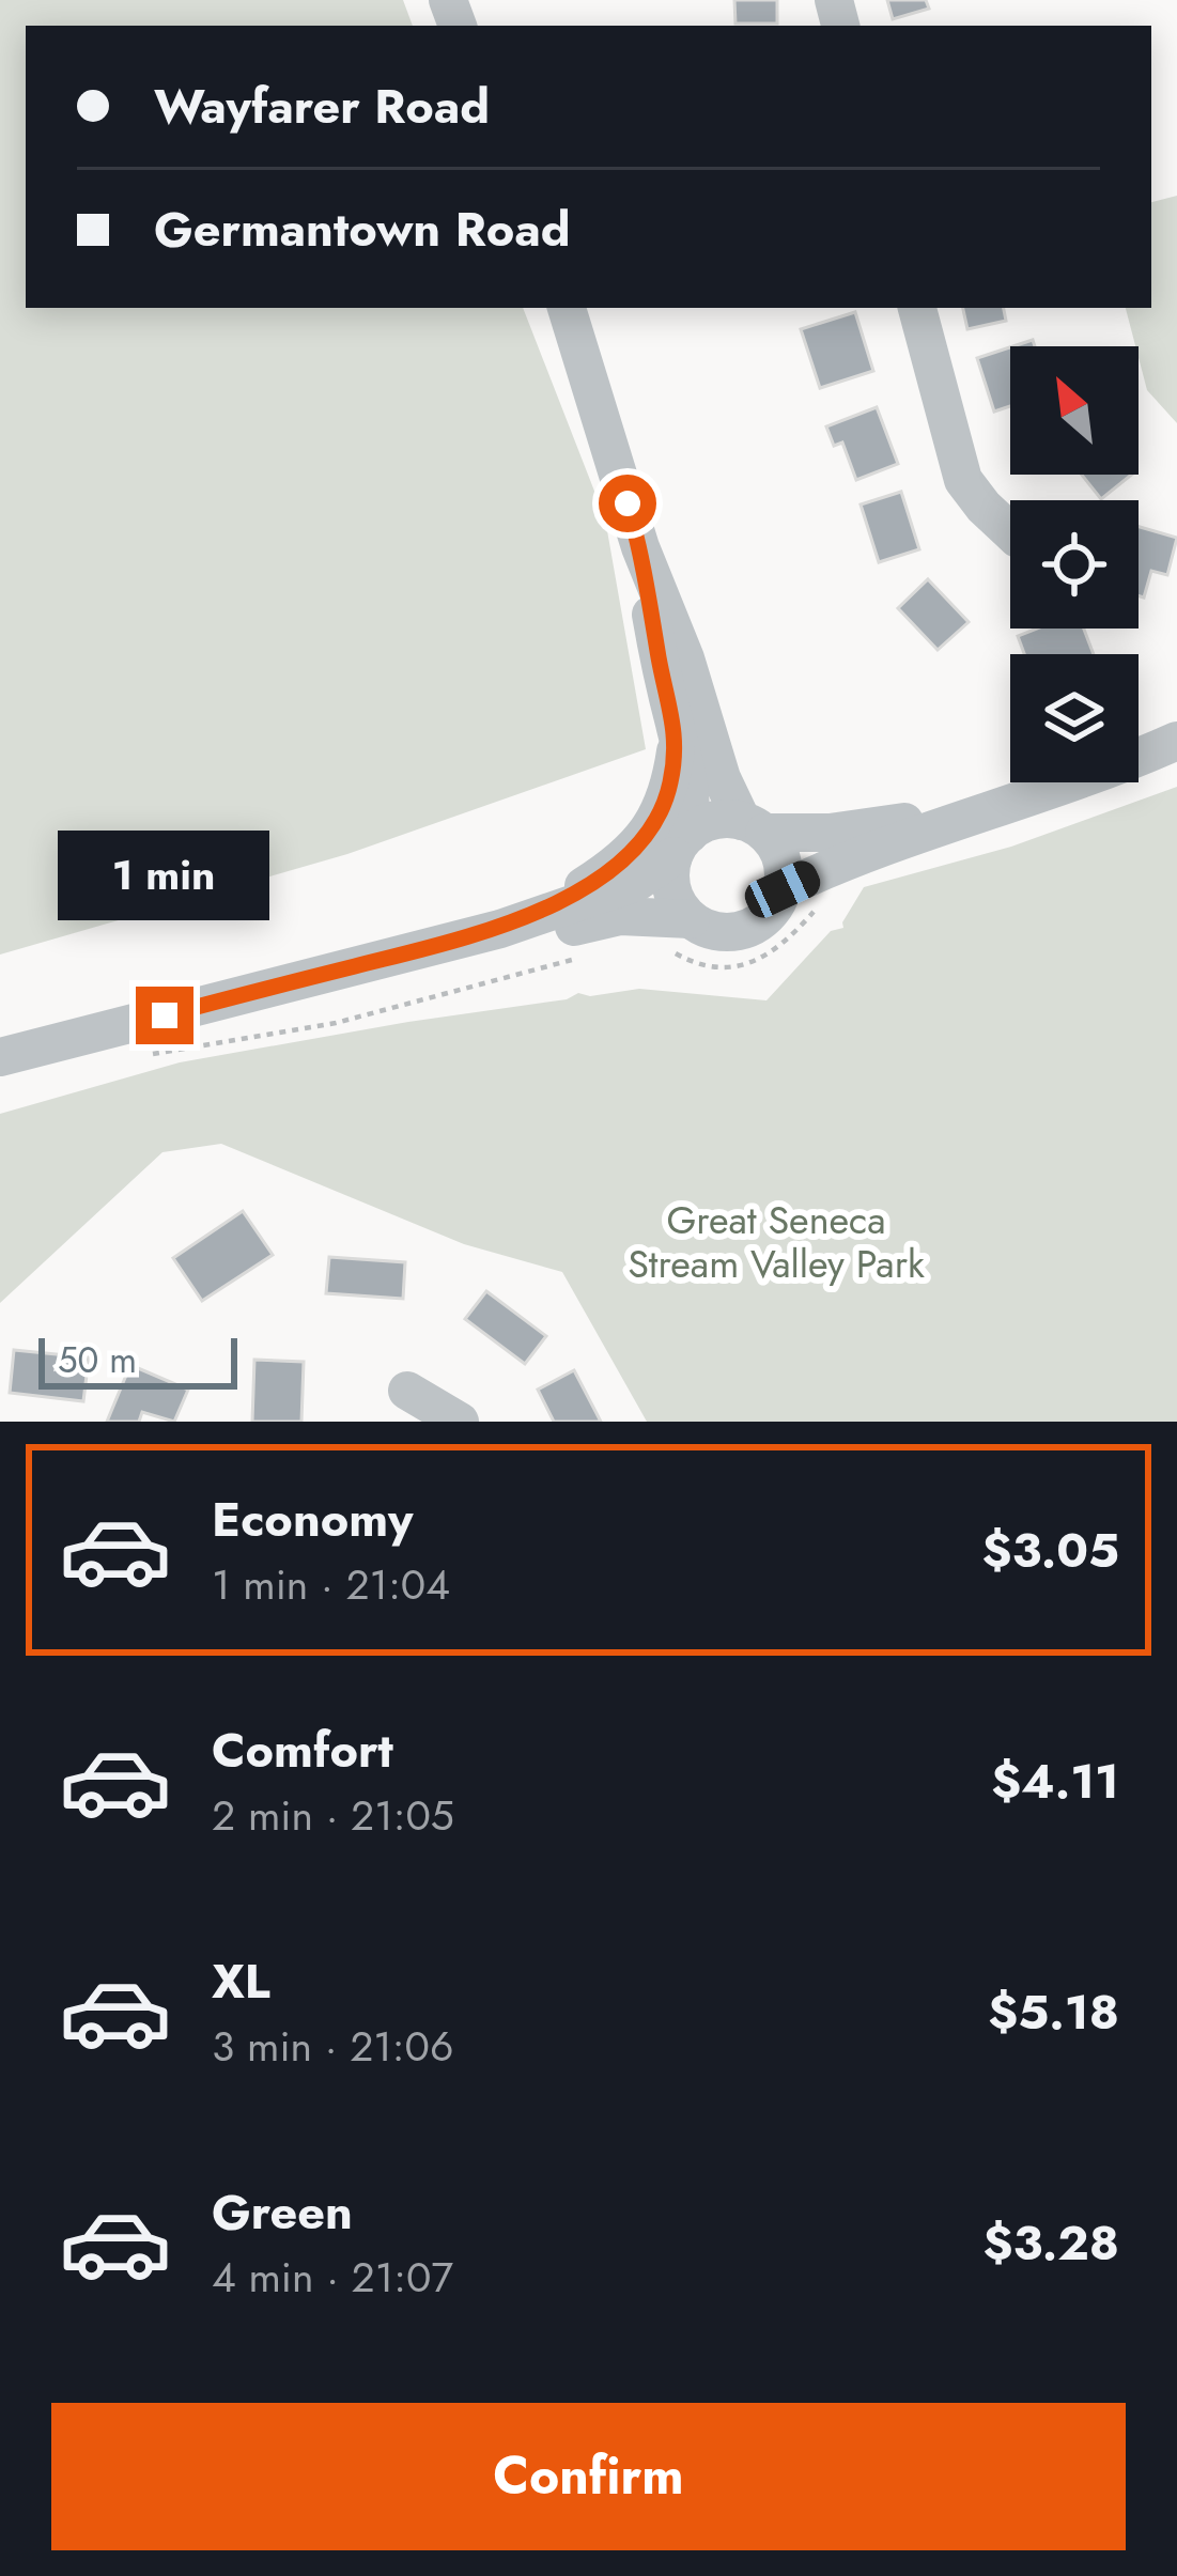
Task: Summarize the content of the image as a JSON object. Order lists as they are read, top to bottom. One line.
{"parks":["Great Seneca Stream Valley Park"],"scale_bar":"50 m","north":"top left","page":{"banner":["Wayfarer Road","Germantown Road"],"bubble":"1 min","scale":"50 m","list":[{"name":"Economy","note":"1 min · 21:04","value":"$3.05"},{"name":"Comfort","note":"2 min · 21:05","value":"$4.11"},{"name":"XL","note":"3 min · 21:06","value":"$5.18"},{"name":"Green","note":"4 min · 21:07","value":"$3.28"}],"buttons":"Confirm"}}
